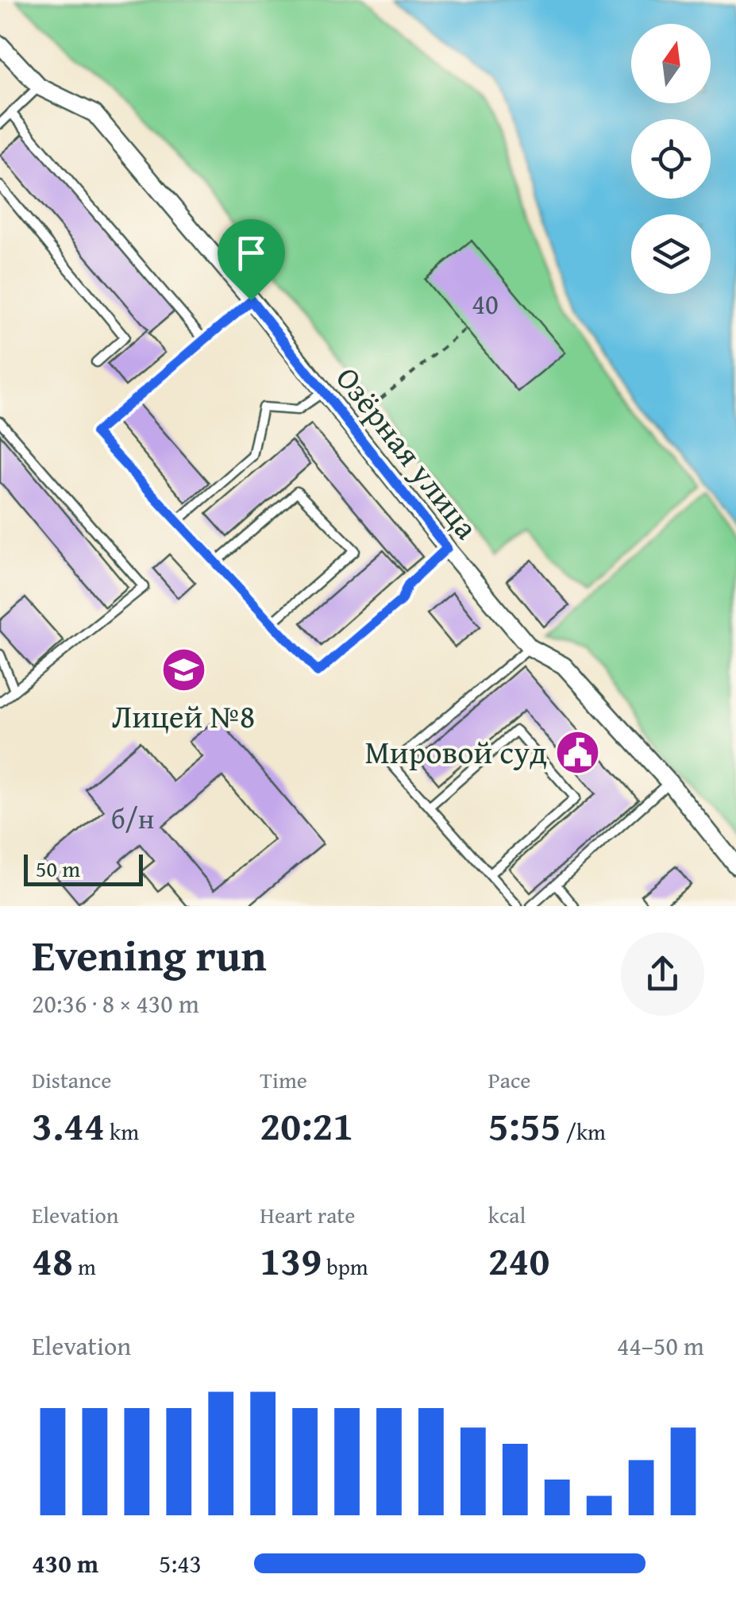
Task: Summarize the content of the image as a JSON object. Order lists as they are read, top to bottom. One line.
{"streets":{"street":["Озёрная улица"]},"places":{"school or university":["Лицей №8"],"public building":["Мировой суд"]},"house_numbers":["40","б/н"],"scale_bar":"50 m","north":"top","page":{"scale":"50 m","heading":["Evening run","20:36 · 8 × 430 m"],"stats":[["Distance","3.44 km"],["Time","20:21"],["Pace","5:55 /km"],["Elevation","48 m"],["Heart rate","139 bpm"],["kcal","240"]],"chart":["Elevation","44–50 m"],"list":[{"name":"430 m","note":"5:43"}]}}
